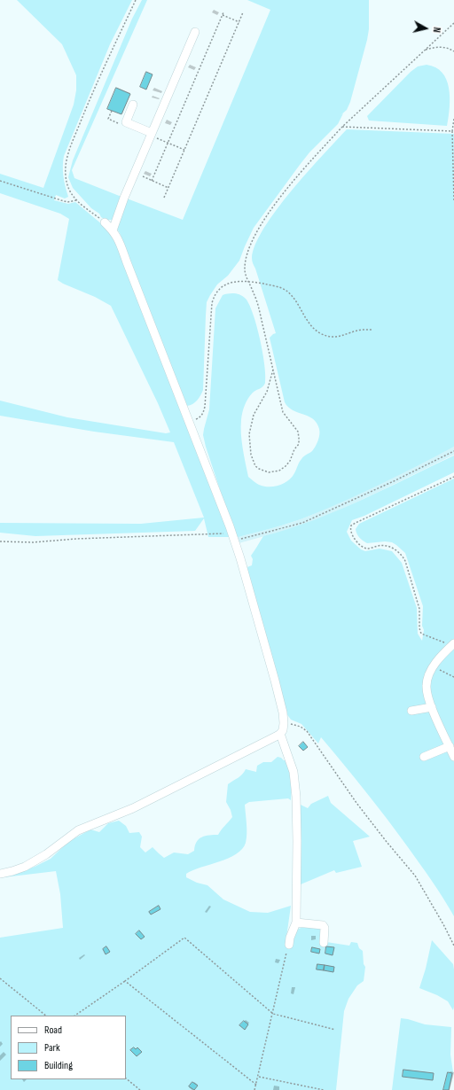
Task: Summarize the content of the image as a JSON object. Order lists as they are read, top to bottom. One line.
{"legend":["Road","Park","Building"],"north":"right"}
